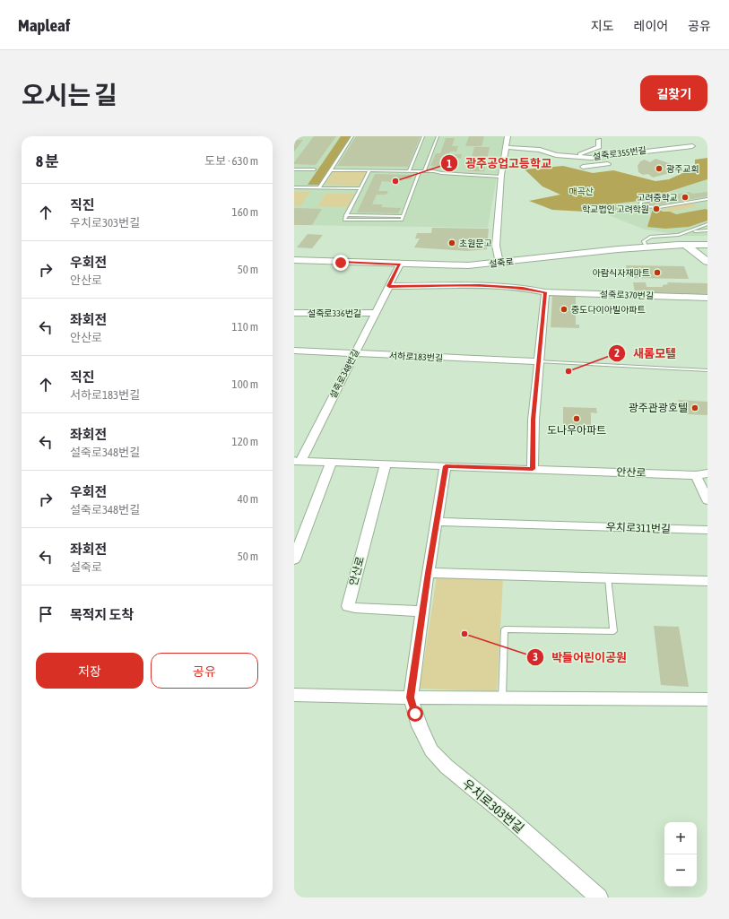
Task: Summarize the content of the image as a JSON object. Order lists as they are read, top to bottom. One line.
{"streets":{"main road":["설죽로"],"street":["설죽로355번길","설죽로370번길","설죽로336번길","서하로183번길","설죽로348번길","안산로","우치로311번길","우치로303번길"]},"crossings":[["설죽로","설죽로348번길"],["설죽로336번길","설죽로348번길"],["서하로183번길","설죽로348번길"],["설죽로348번길","안산로"],["안산로","우치로303번길"],["우치로311번길","우치로303번길"]],"parks":["매곡산"],"places":["광주교회","광주공업고등학교","고려중학교","학교법인 고려학원","초원문고","아람식자재마트","중도다이아빌아파트","새롬모텔","광주관광호텔","도나우아파트","박들어린이공원"],"page":{"header":"Mapleaf","nav":["지도","레이어","공유"],"title":"오시는 길","buttons":["길찾기",["저장","공유"]],"heading":["8 분","도보 · 630 m"],"list":[["직진","우치로303번길","160 m"],["우회전","안산로","50 m"],["좌회전","안산로","110 m"],["직진","서하로183번길","100 m"],["좌회전","설죽로348번길","120 m"],["우회전","설죽로348번길","40 m"],["좌회전","설죽로","50 m"],"목적지 도착"],"map_buttons":["+","−"]}}
